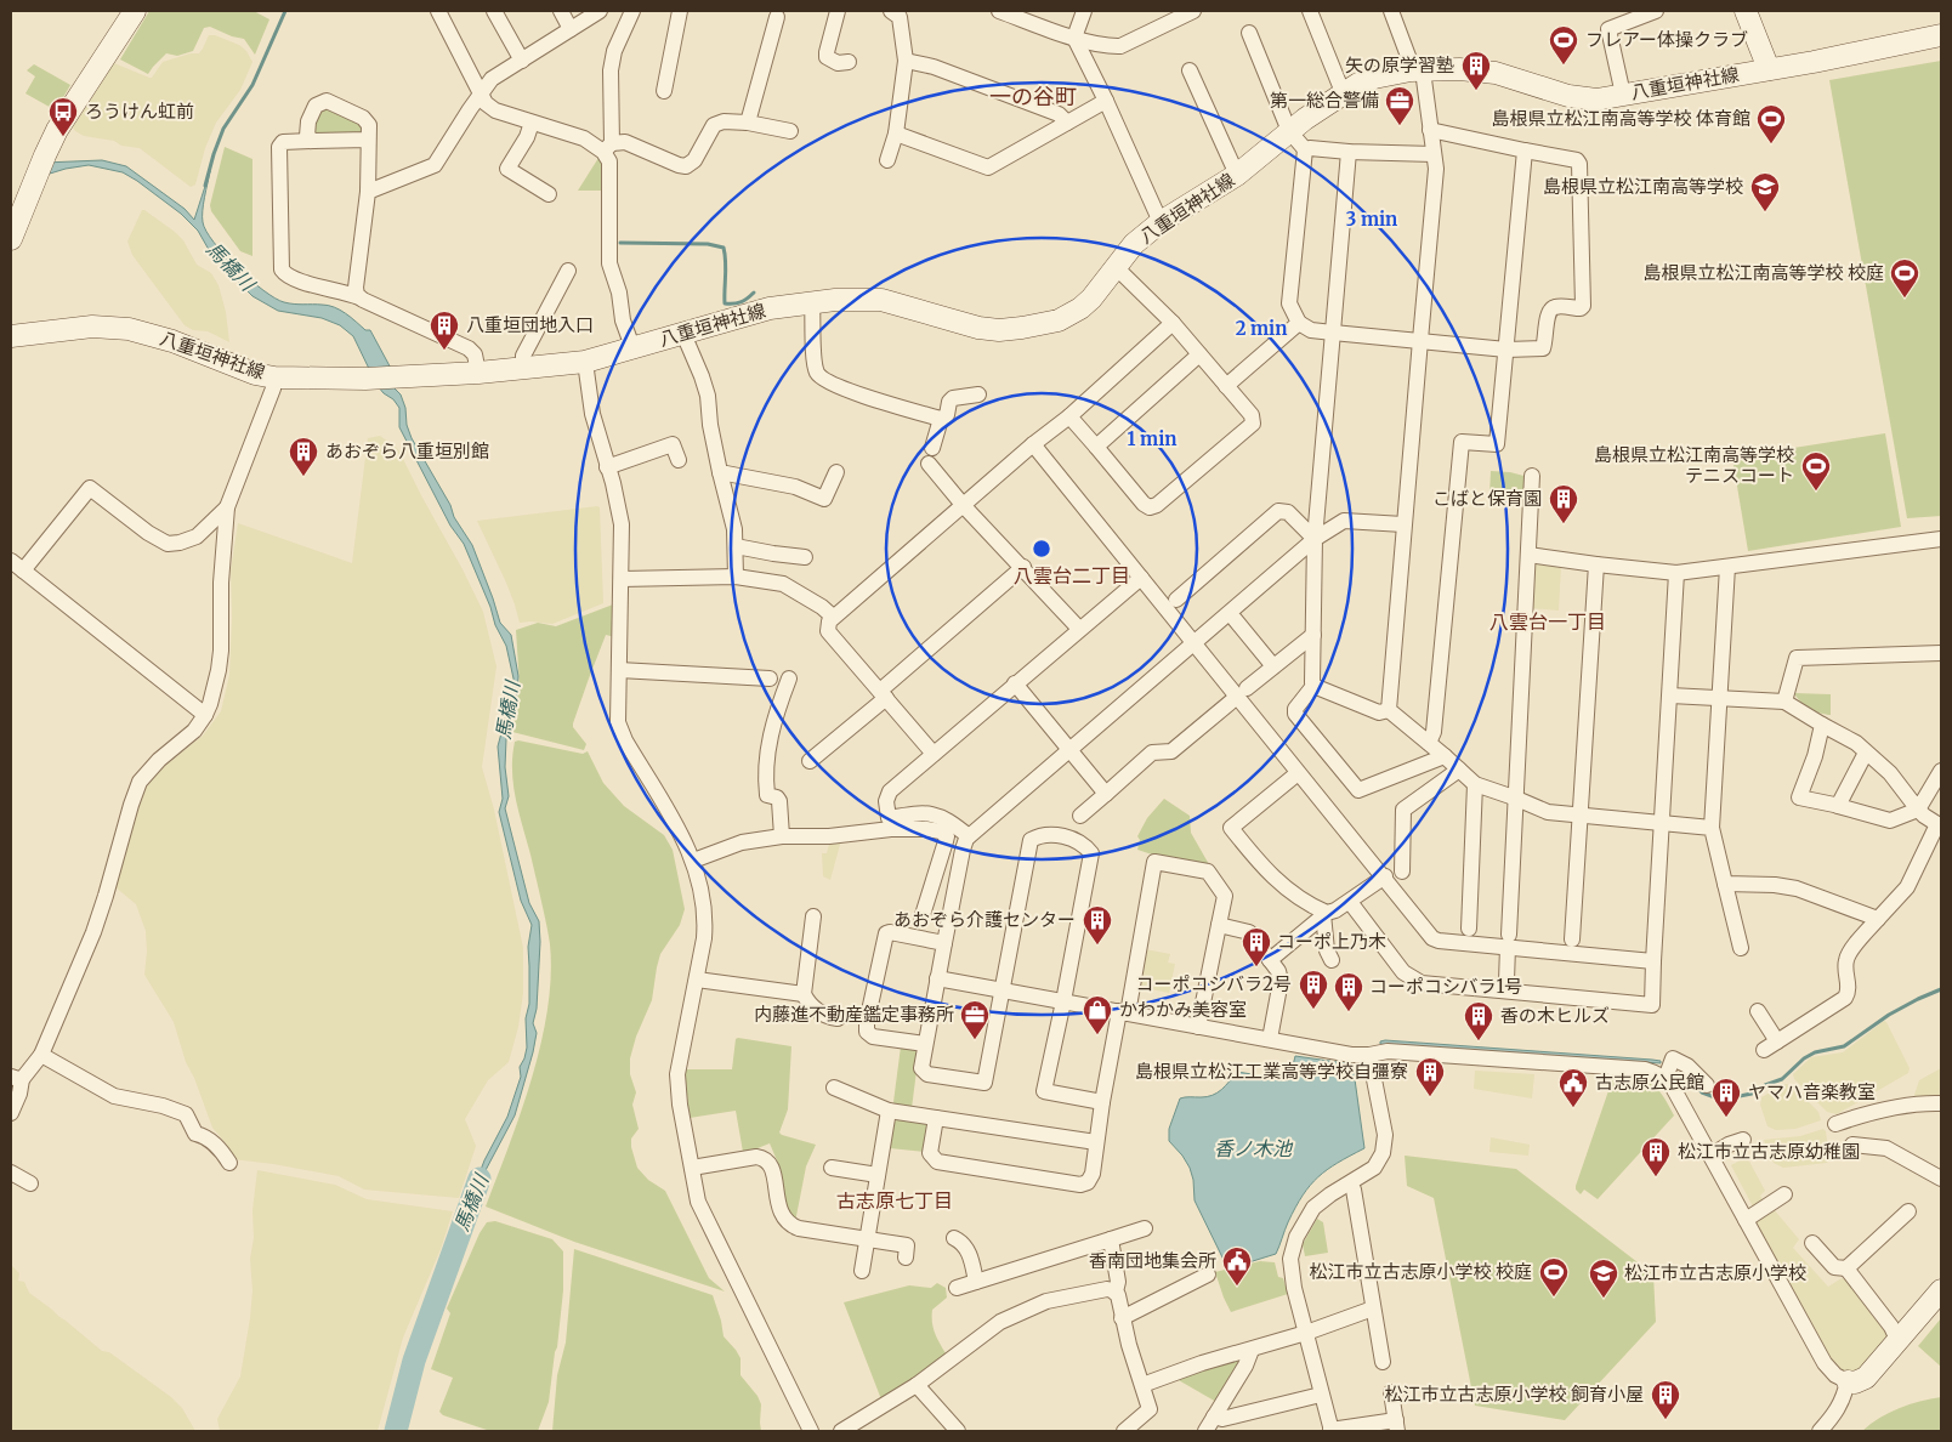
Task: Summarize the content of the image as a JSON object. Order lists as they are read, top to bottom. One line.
{"streets":{"main road":["八重垣神社線"]},"districts":["一の谷町","八雲台二丁目","八雲台一丁目","古志原七丁目"],"water":["馬橋川","香ノ木池"],"places":{"sports":["フレアー体操クラブ","島根県立松江南高等学校 体育館","島根県立松江南高等学校 校庭","島根県立松江南高等学校 テニスコート","松江市立古志原小学校 校庭"],"building":["矢の原学習塾","八重垣団地入口","あおぞら八重垣別館","こばと保育園","あおぞら介護センター","コーポ上乃木","コーポコシバラ2号","コーポコシバラ1号","香の木ヒルズ","島根県立松江工業高等学校自彊寮","ヤマハ音楽教室","松江市立古志原幼稚園","松江市立古志原小学校 飼育小屋"],"office":["第一総合警備","内藤進不動産鑑定事務所"],"bus stop":["ろうけん虹前"],"school or university":["島根県立松江南高等学校","松江市立古志原小学校"],"shop":["かわかみ美容室"],"public building":["古志原公民館","香南団地集会所"]},"rings":["3 min","2 min","1 min"]}
